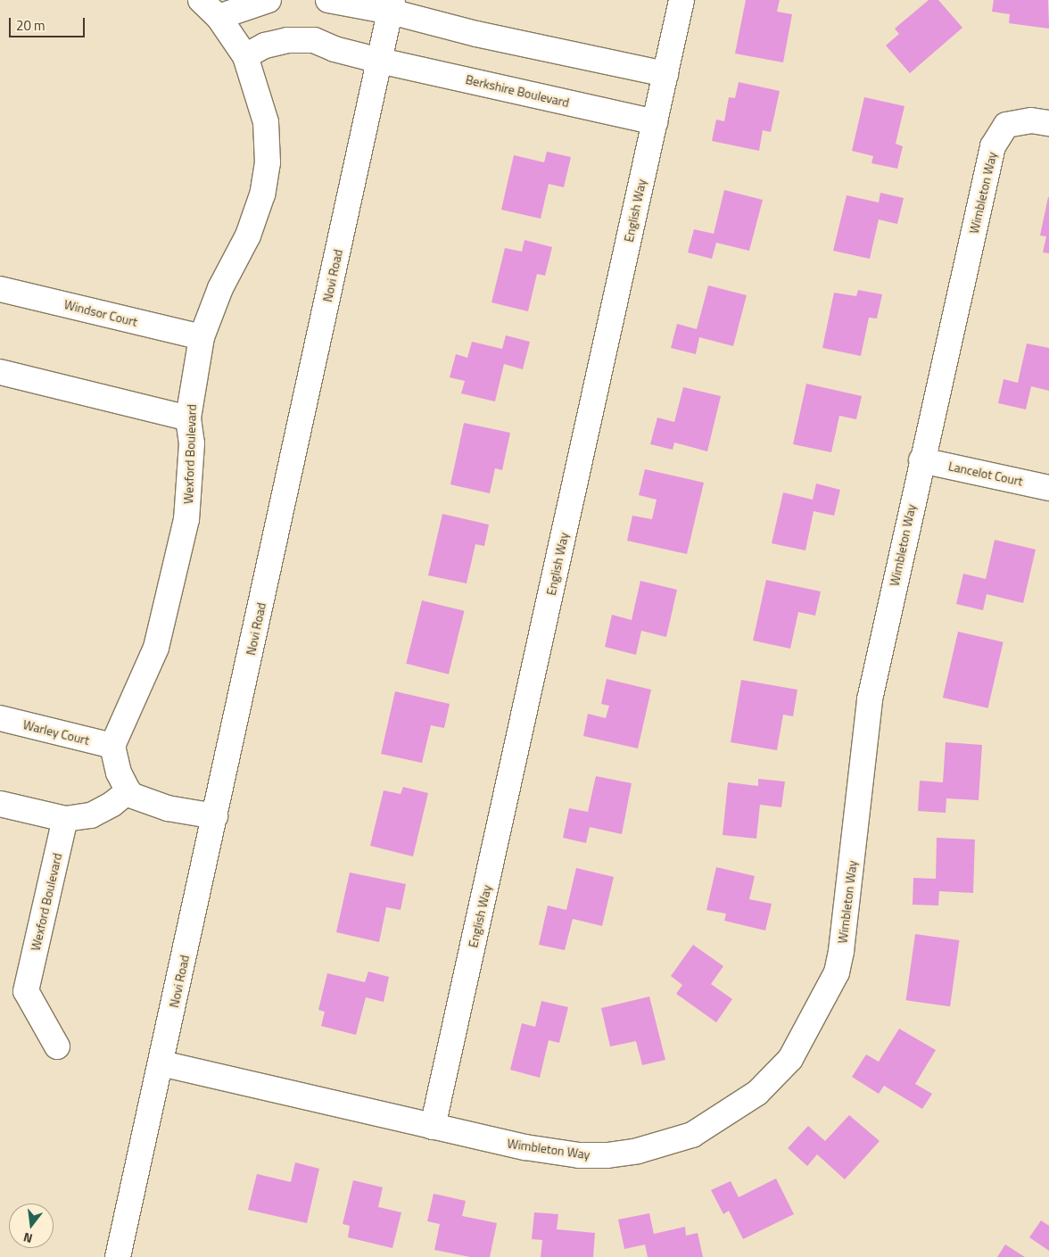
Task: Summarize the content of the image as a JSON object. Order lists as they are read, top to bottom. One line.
{"streets":{"street":["Berkshire Boulevard","Wimbleton Way","English Way","Novi Road","Windsor Court","Wexford Boulevard","Lancelot Court","Warley Court"]},"crossings":[["Berkshire Boulevard","English Way"],["Berkshire Boulevard","Novi Road"],["Berkshire Boulevard","Wexford Boulevard"],["Wimbleton Way","English Way"],["Wimbleton Way","Novi Road"],["Wimbleton Way","Lancelot Court"],["Windsor Court","Wexford Boulevard"],["Wexford Boulevard","Warley Court"]],"scale_bar":"20 m","north":"bottom"}
